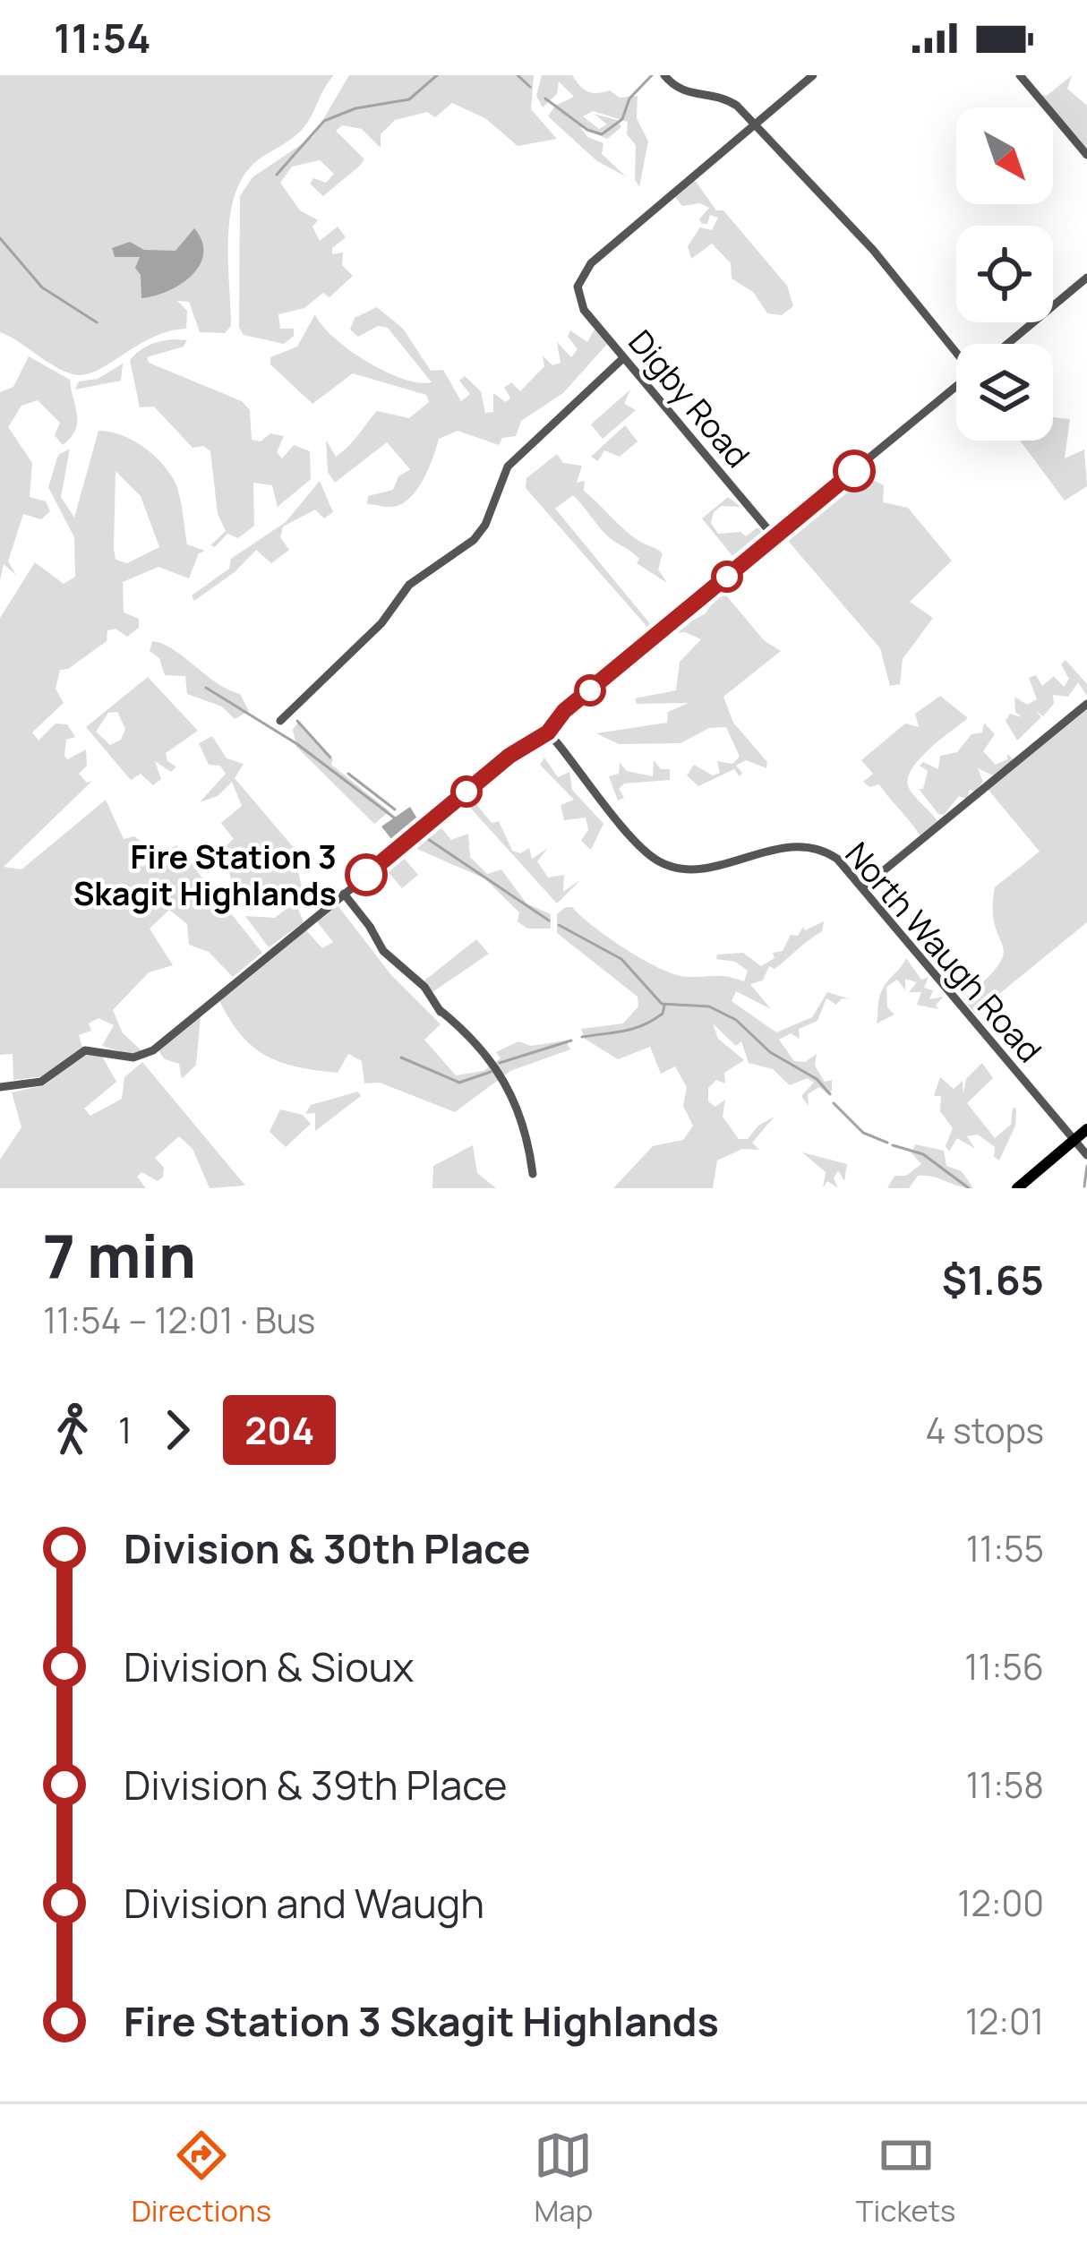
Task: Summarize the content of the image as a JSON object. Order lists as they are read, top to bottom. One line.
{"streets":{"street":["Digby Road","North Waugh Road"]},"places":["Fire Station 3 Skagit Highlands"],"lines":["bus line 204"],"north":"bottom right","page":{"status":"11:54","heading":["7 min","11:54 – 12:01 · Bus","$1.65"],"legs":["1","204","4 stops"],"list":[{"name":"Division & 30th Place","value":"11:55"},{"name":"Division & Sioux","value":"11:56"},{"name":"Division & 39th Place","value":"11:58"},{"name":"Division and Waugh","value":"12:00"},{"name":"Fire Station 3 Skagit Highlands","value":"12:01"}],"tabs":["Directions","Map","Tickets"]}}
